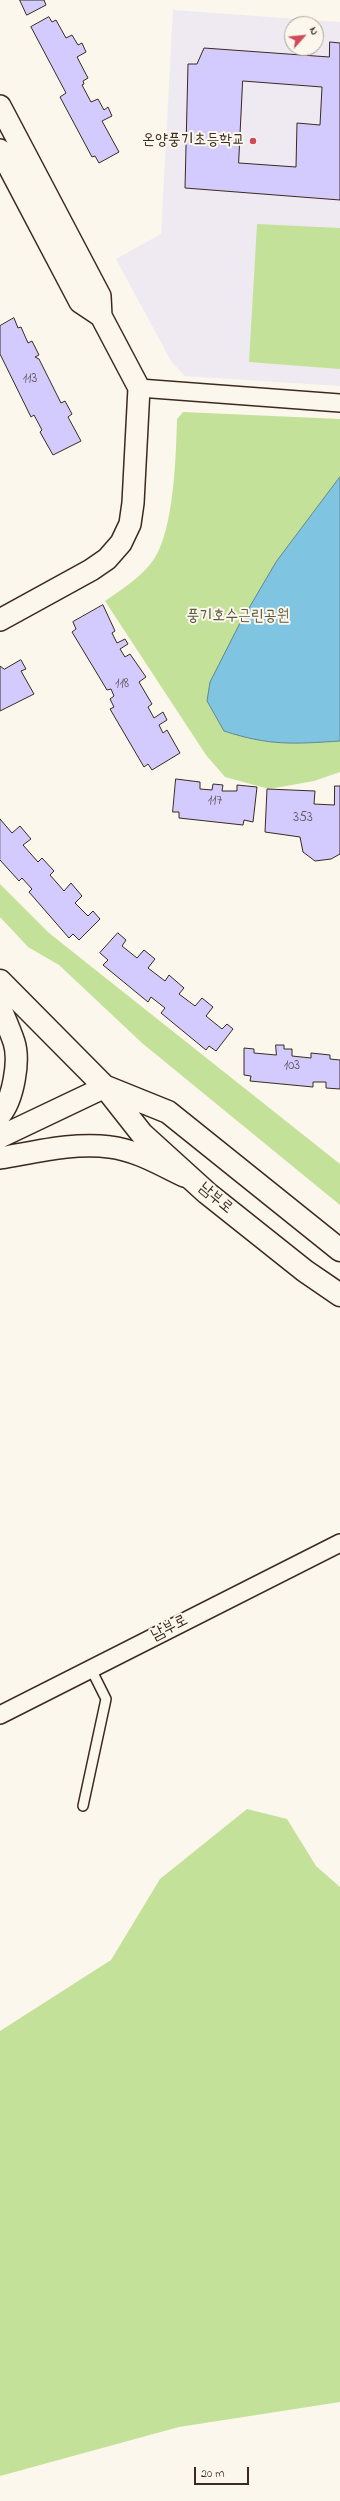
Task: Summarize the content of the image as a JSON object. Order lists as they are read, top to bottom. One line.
{"streets":{"main road":["남부로"]},"parks":["풍기호수근린공원"],"places":["온양풍기초등학교"],"house_numbers":["113","118","117","353","103"],"scale_bar":"20 m","north":"top right"}
